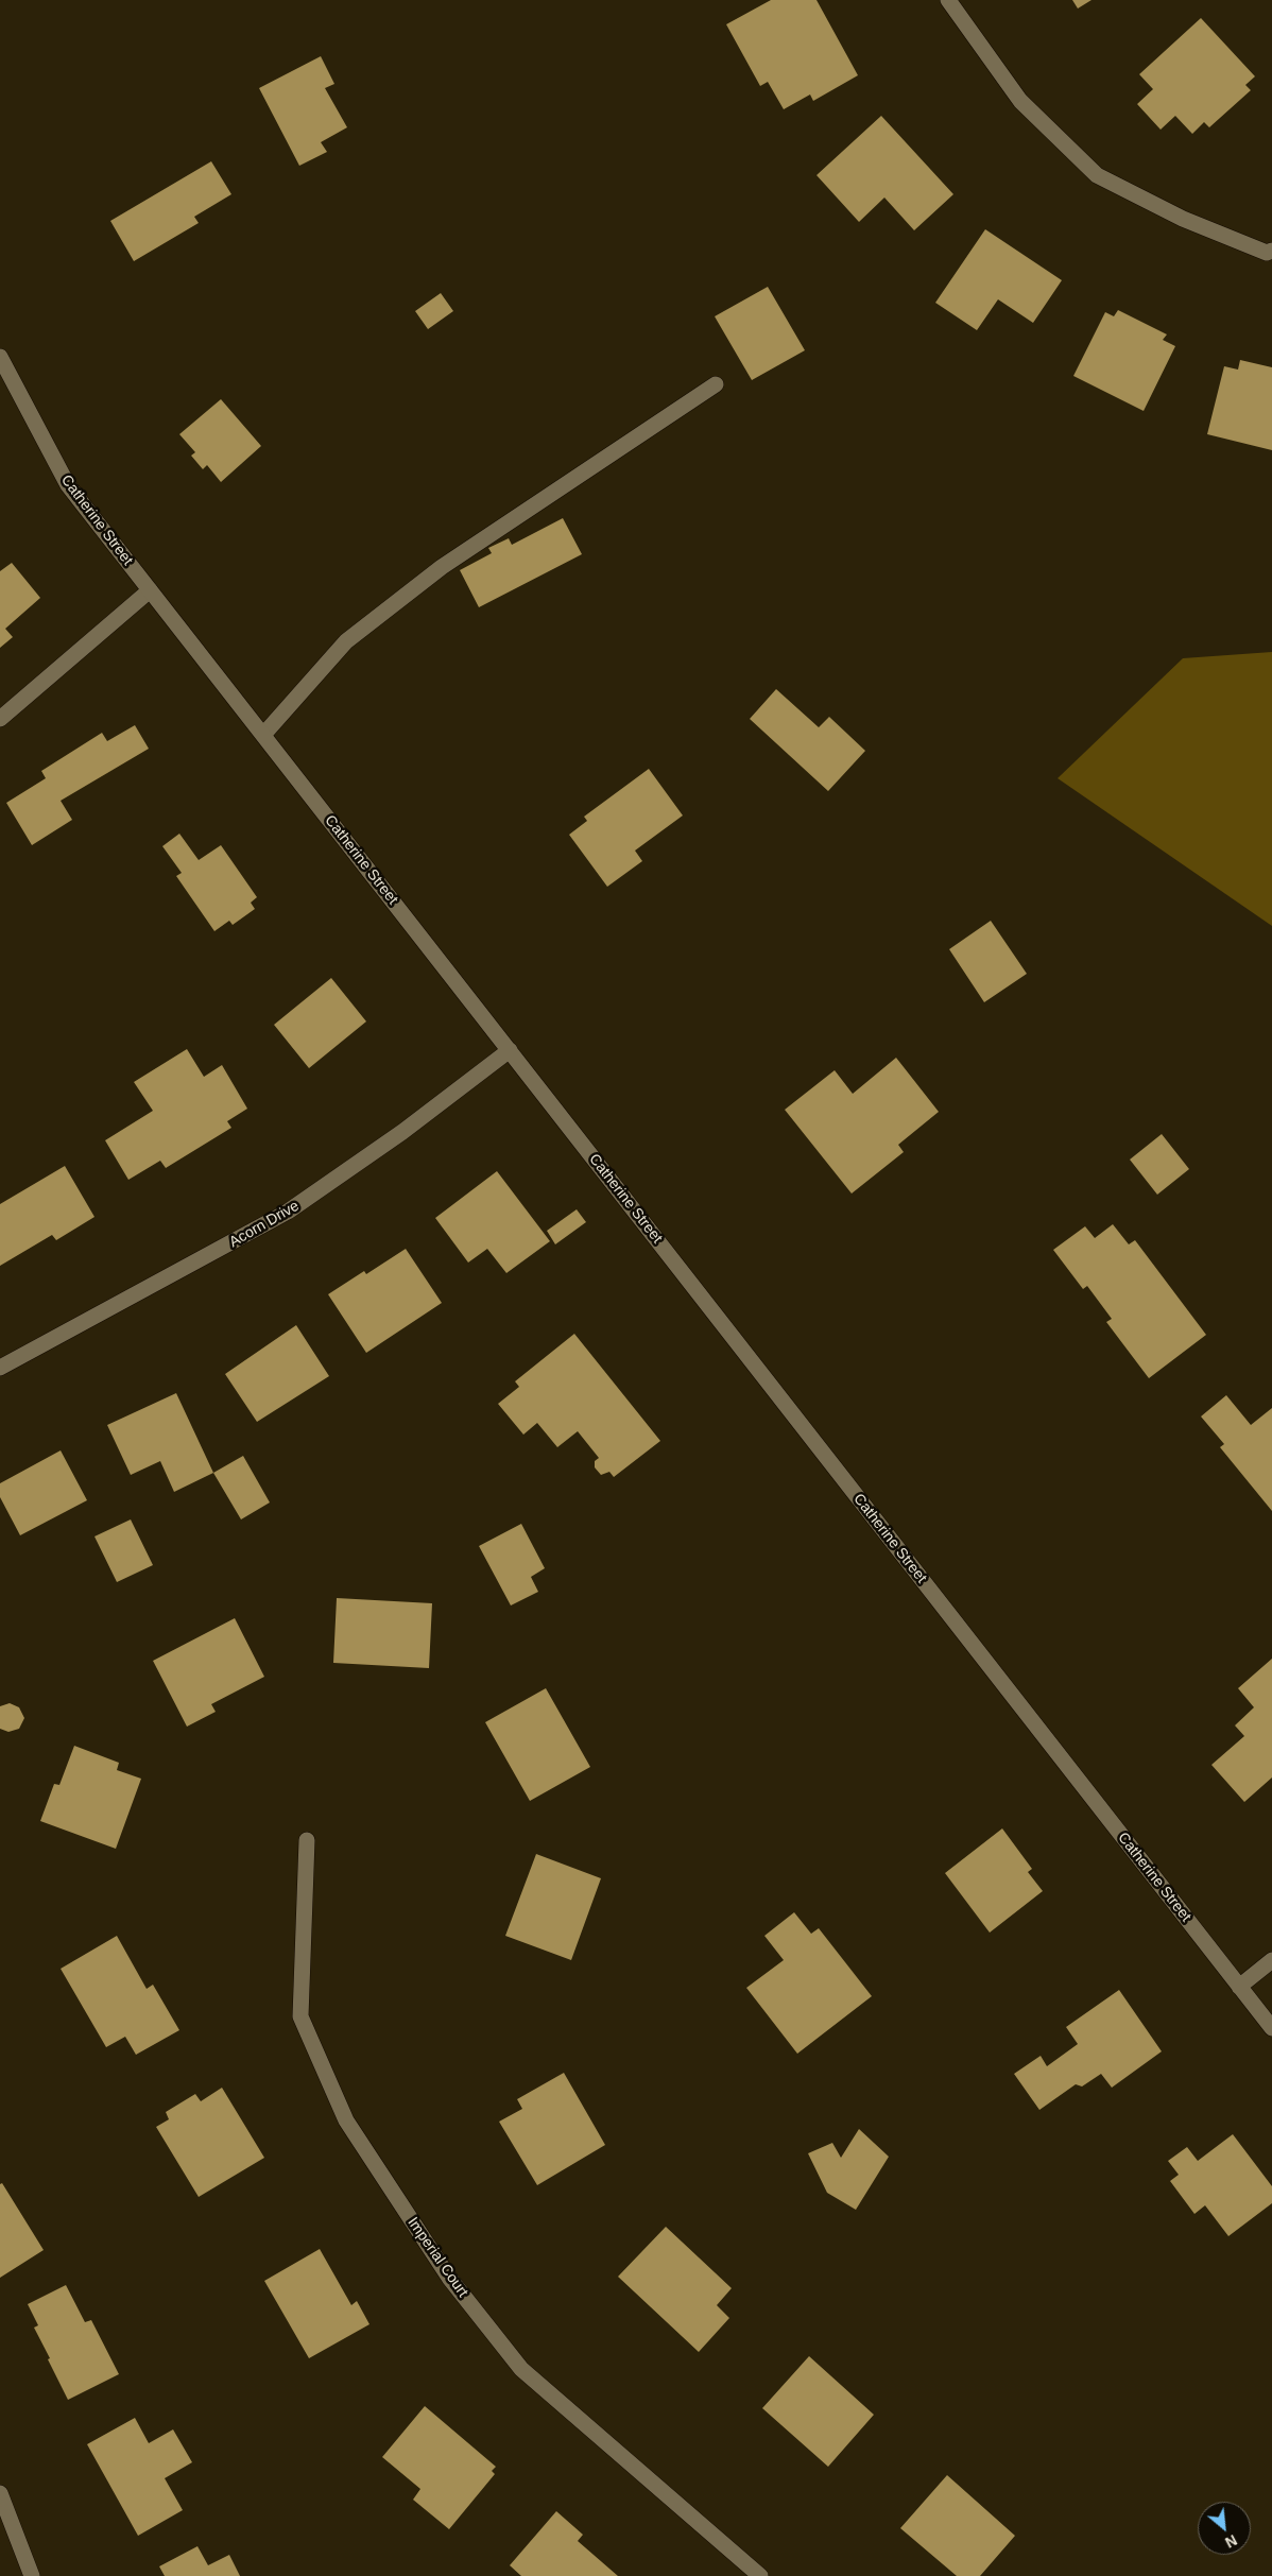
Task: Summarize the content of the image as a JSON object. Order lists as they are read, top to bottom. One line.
{"streets":{"street":["Catherine Street","Acorn Drive","Imperial Court"]},"crossings":[["Catherine Street","Acorn Drive"]],"north":"bottom right"}
